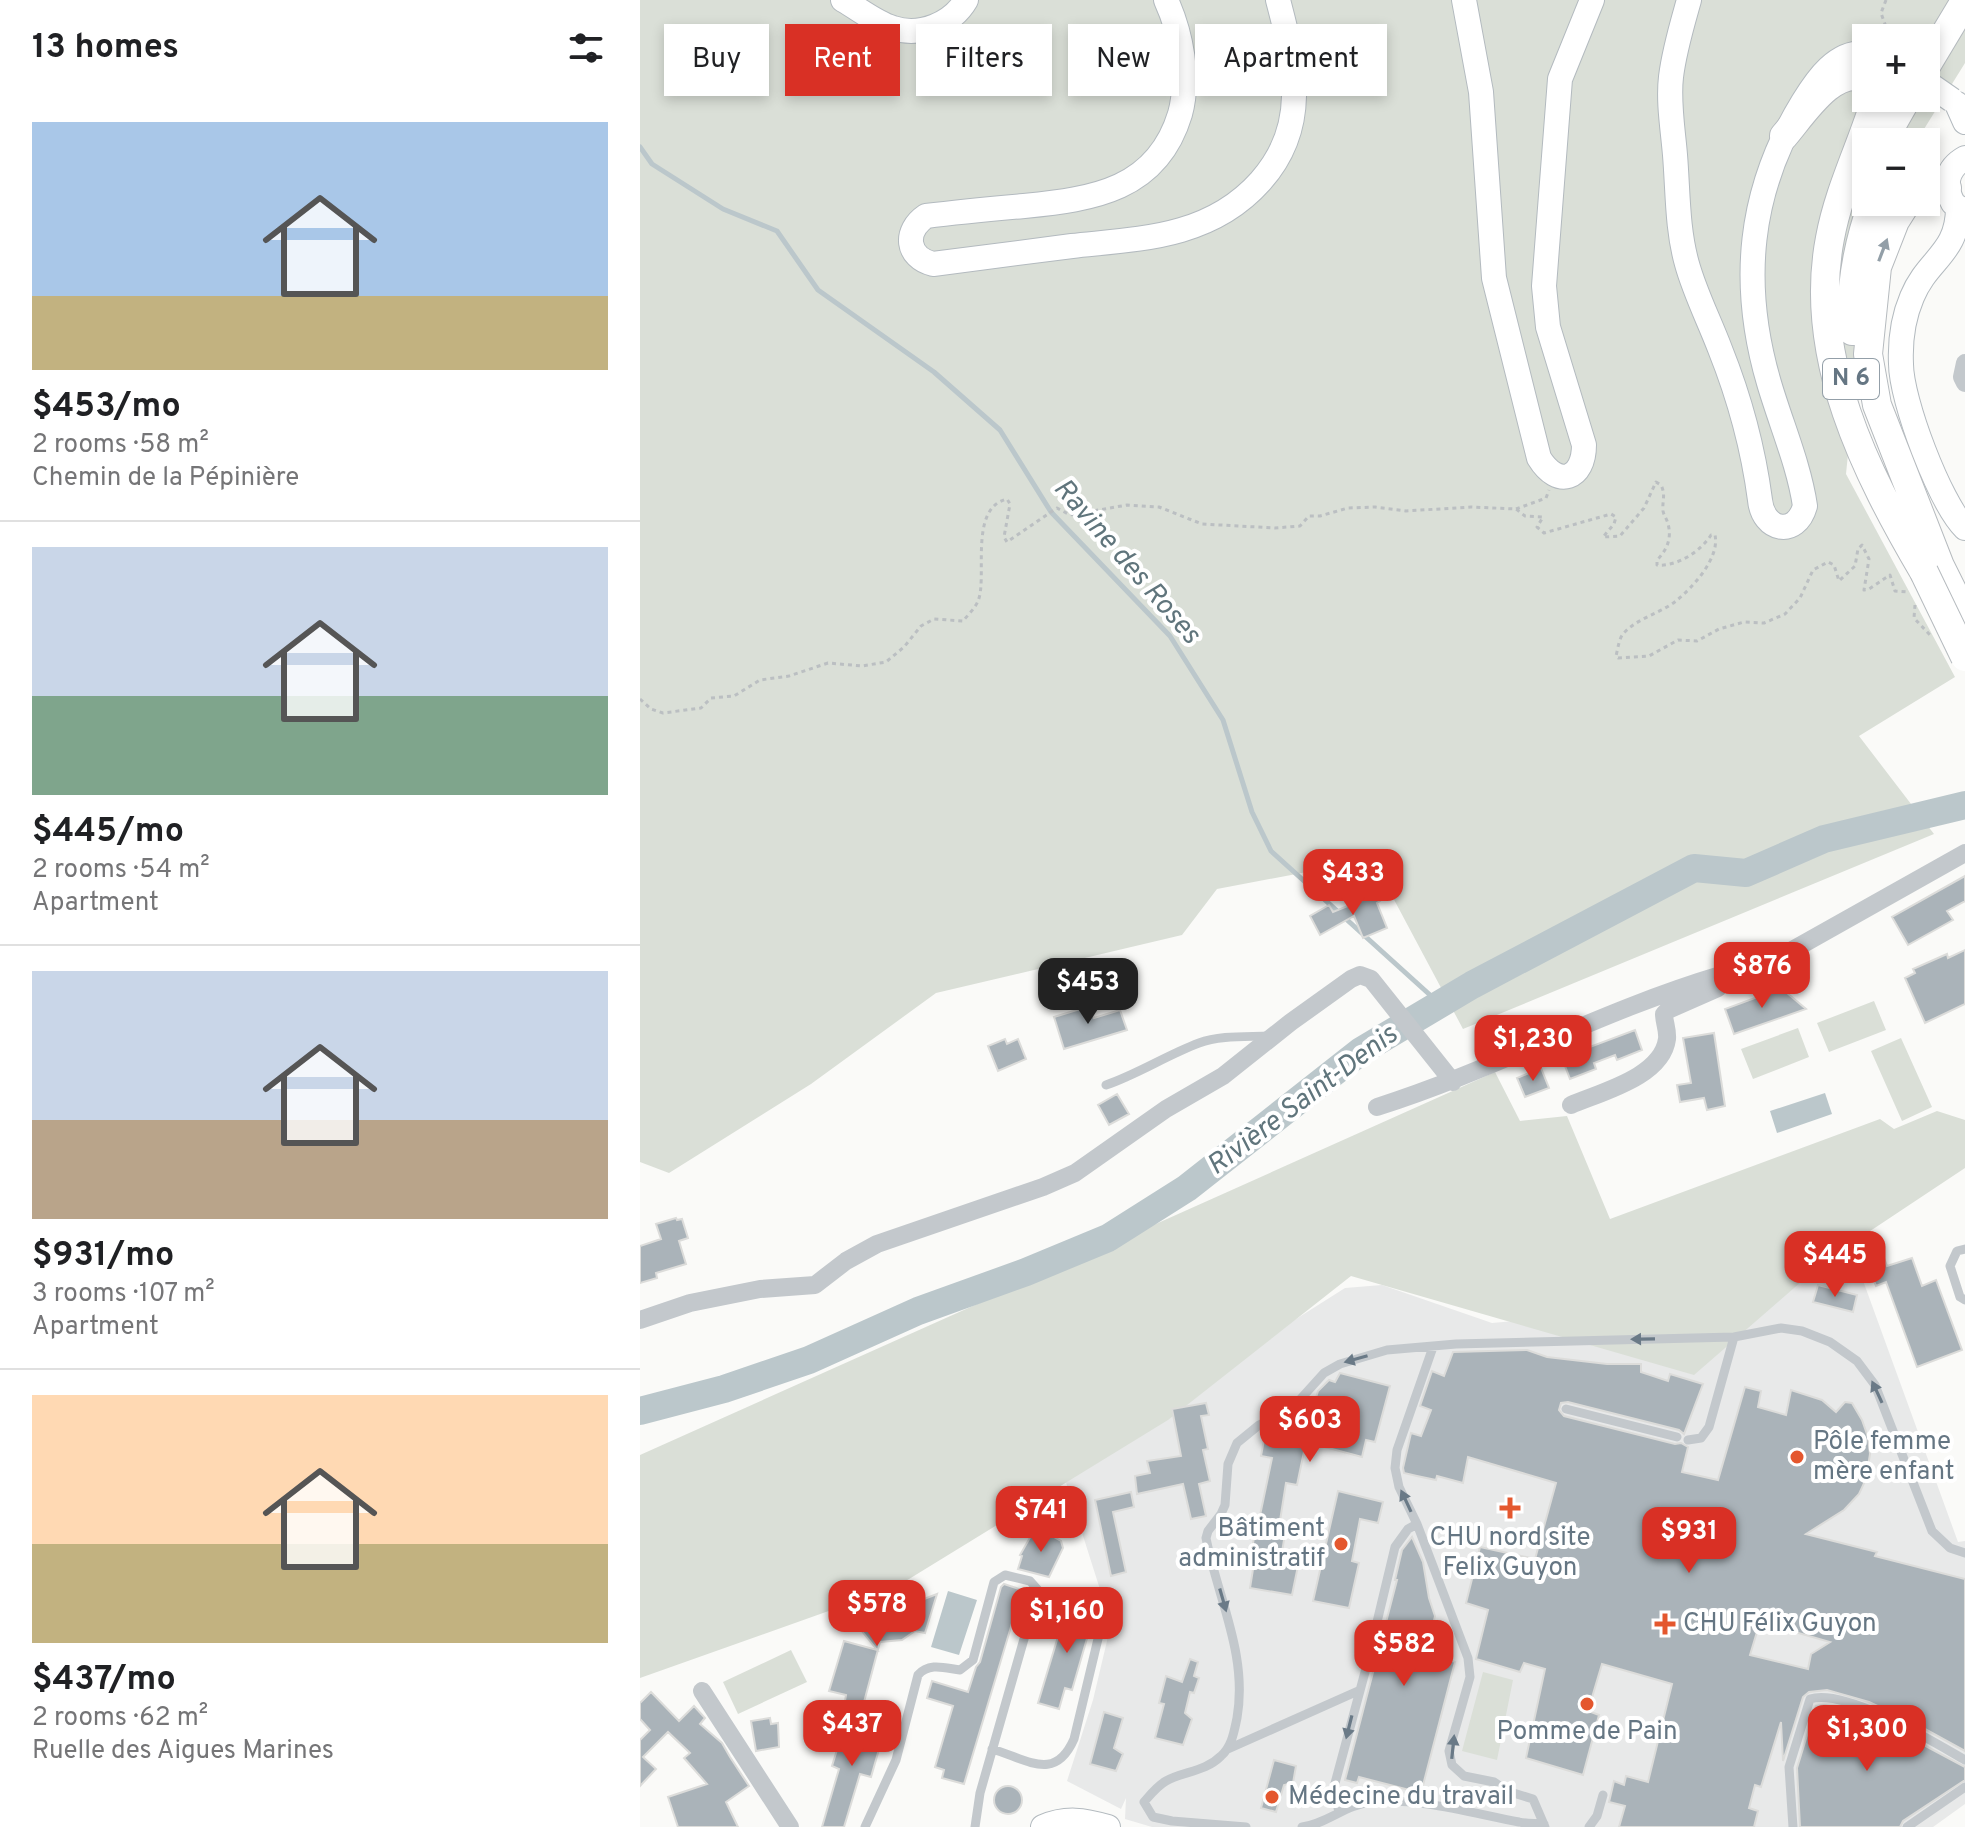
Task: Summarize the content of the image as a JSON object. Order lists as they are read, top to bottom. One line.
{"streets":{"main road":["N 6"]},"water":["Ravine des Roses","Rivière Saint-Denis"],"places":{"other":["Pôle femme mère enfant","Bâtiment administratif","Pomme de Pain","Médecine du travail"],"health":["CHU nord site Felix Guyon","CHU Félix Guyon"]},"page":{"heading":"13 homes","map_buttons":["+","−"],"chip":["Buy","Rent","Filters","New","Apartment"],"list":[{"name":"$453/mo","note":"2 rooms · 58 m² · Chemin de la Pépinière"},{"name":"$445/mo","note":"2 rooms · 54 m² · Apartment"},{"name":"$931/mo","note":"3 rooms · 107 m² · Apartment"},{"name":"$437/mo","note":"2 rooms · 62 m² · Ruelle des Aigues Marines"}],"price":["$433","$876","$453","$1,230","$445","$603","$741","$931","$578","$1,160","$582","$437","$1,300"]}}
